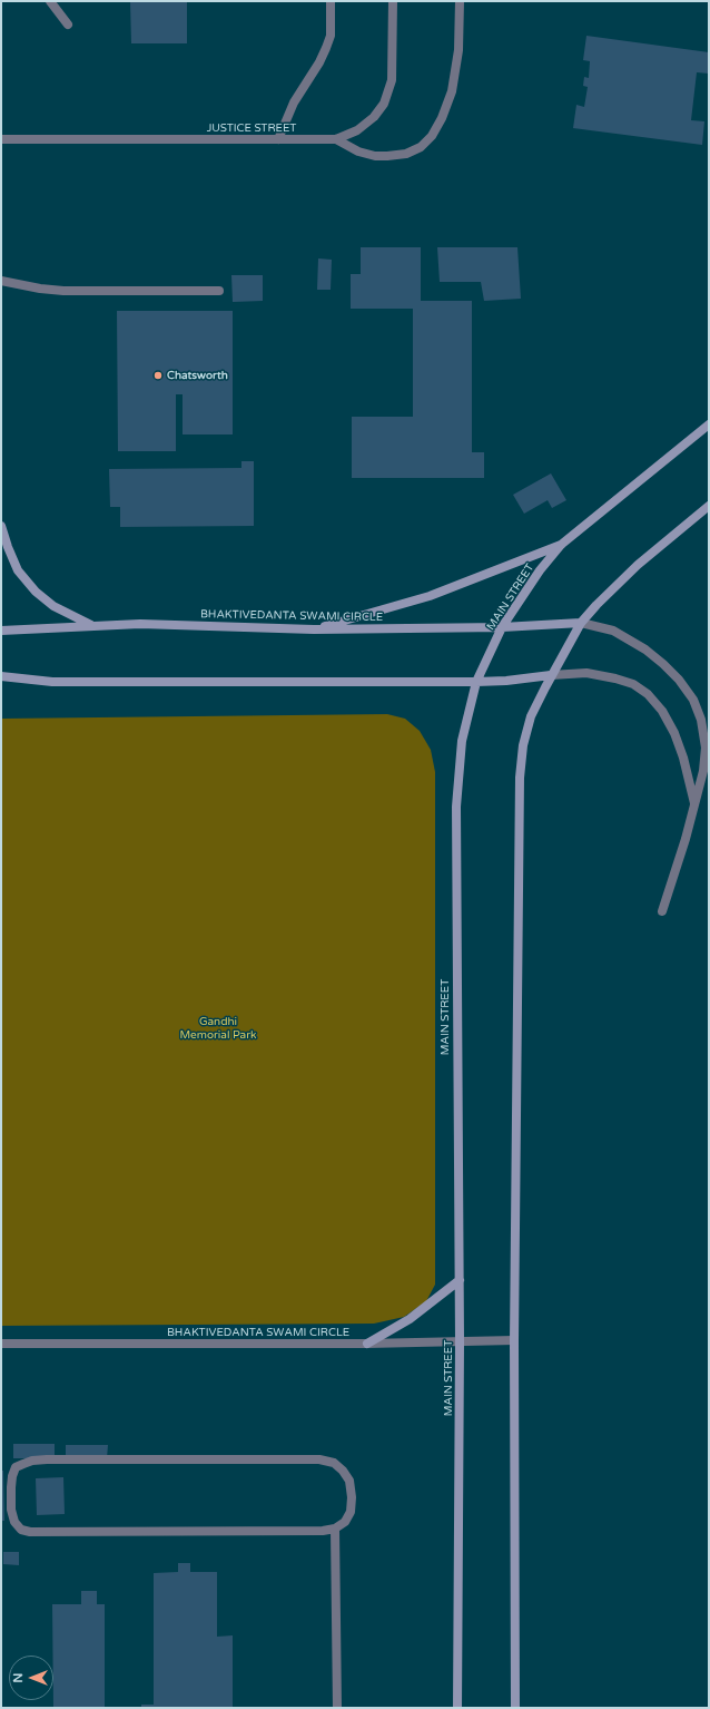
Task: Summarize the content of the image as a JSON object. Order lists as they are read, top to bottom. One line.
{"streets":{"street":["JUSTICE STREET","MAIN STREET","BHAKTIVEDANTA SWAMI CIRCLE"]},"crossings":[["MAIN STREET","BHAKTIVEDANTA SWAMI CIRCLE"]],"parks":["Gandhi Memorial Park"],"places":["Chatsworth"],"north":"left"}
